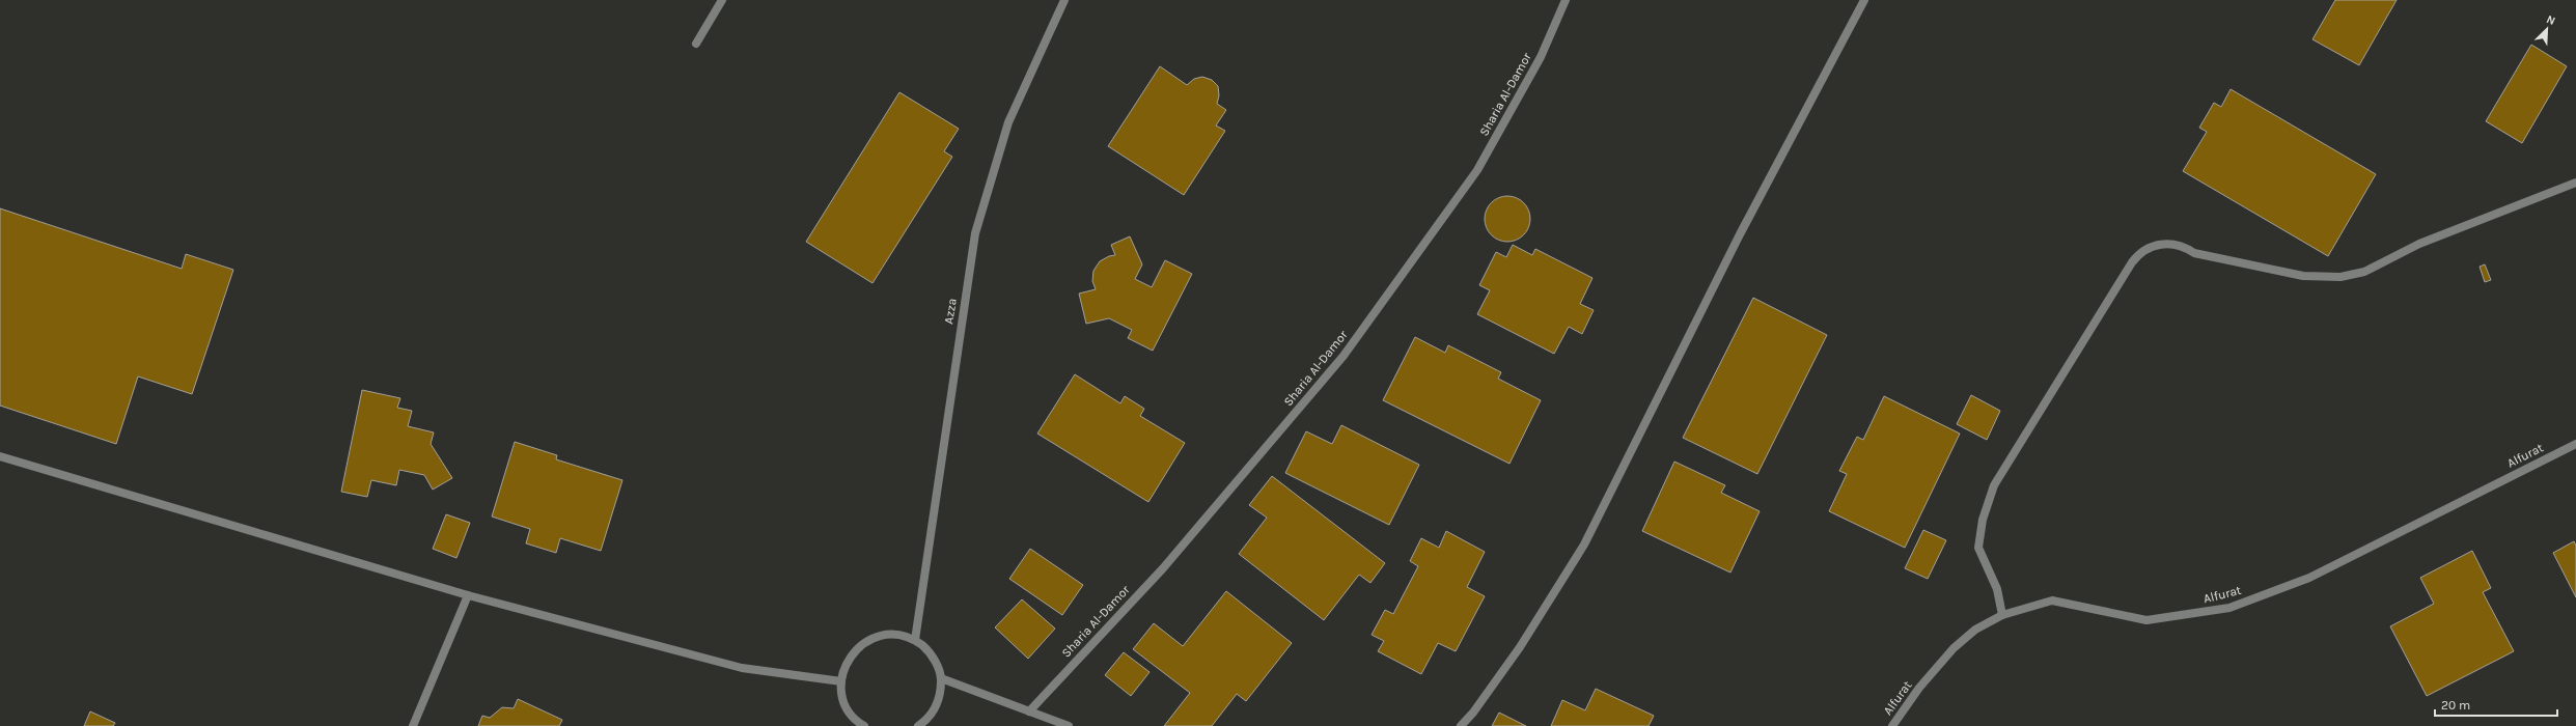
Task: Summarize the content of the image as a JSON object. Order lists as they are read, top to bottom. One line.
{"streets":{"street":["Sharia Al-Damor","Azza","Alfurat"]},"scale_bar":"20 m","north":"top right"}
